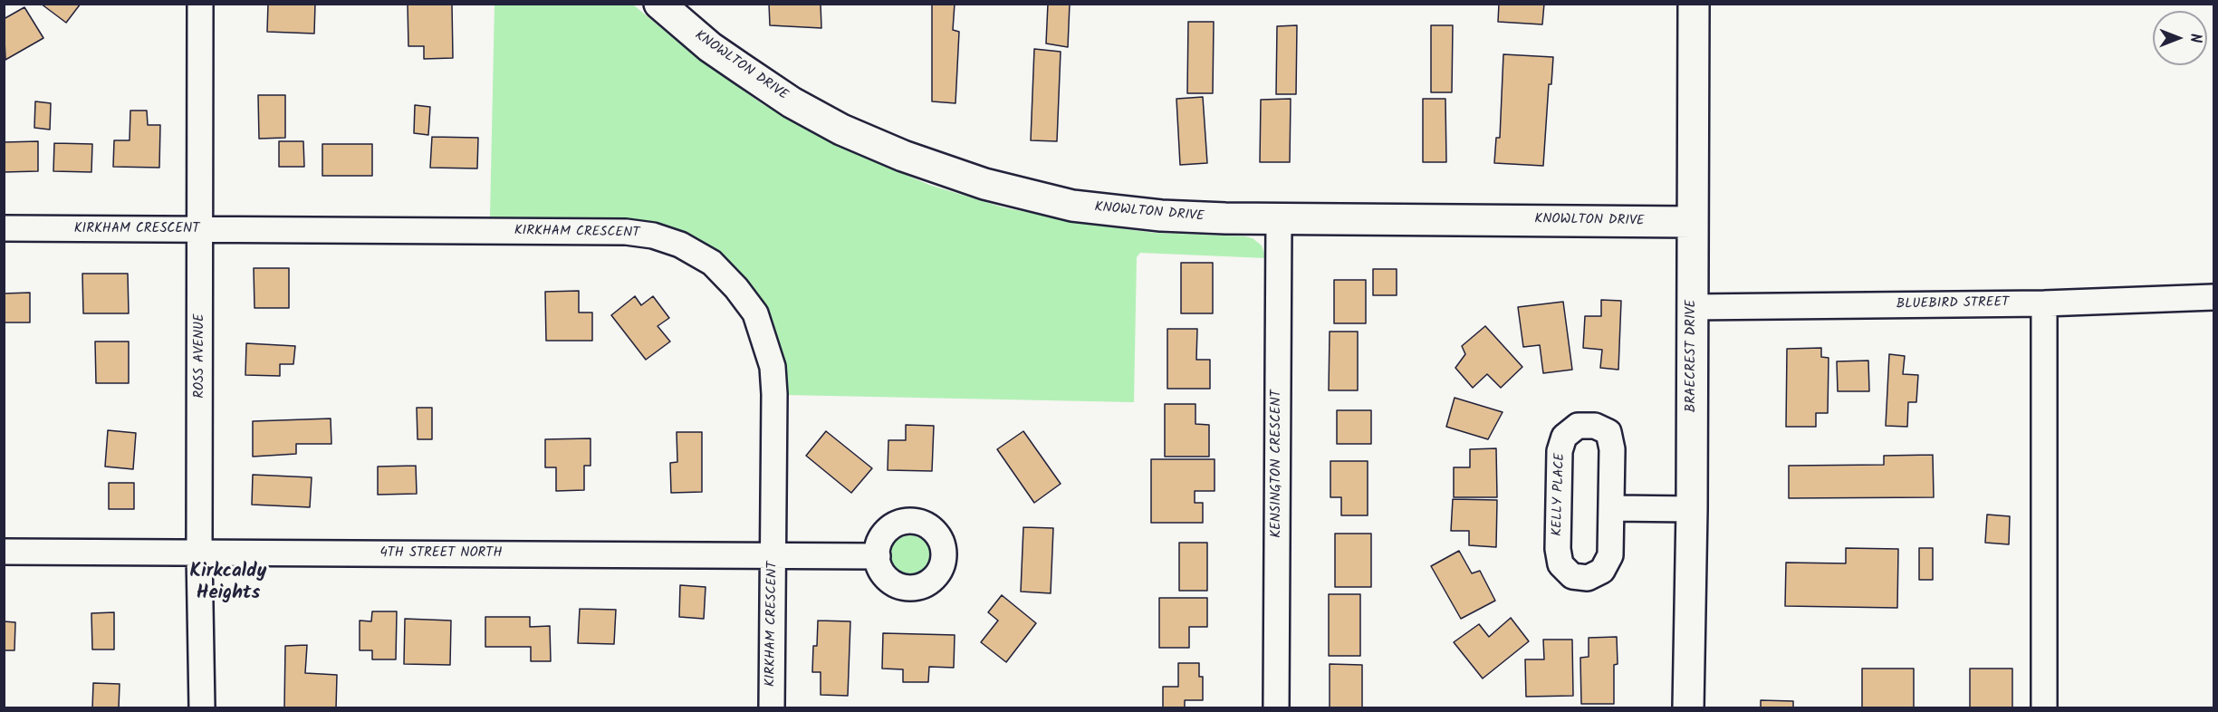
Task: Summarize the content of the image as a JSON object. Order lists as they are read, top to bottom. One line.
{"streets":{"street":["KNOWLTON DRIVE","KIRKHAM CRESCENT","BLUEBIRD STREET","ROSS AVENUE","BRAECREST DRIVE","KENSINGTON CRESCENT","KELLY PLACE","4TH STREET NORTH"]},"crossings":[["KNOWLTON DRIVE","BRAECREST DRIVE"],["KNOWLTON DRIVE","KENSINGTON CRESCENT"],["KIRKHAM CRESCENT","ROSS AVENUE"],["KIRKHAM CRESCENT","4TH STREET NORTH"],["BLUEBIRD STREET","BRAECREST DRIVE"],["ROSS AVENUE","4TH STREET NORTH"]],"districts":["Kirkcaldy Heights"],"north":"right"}
